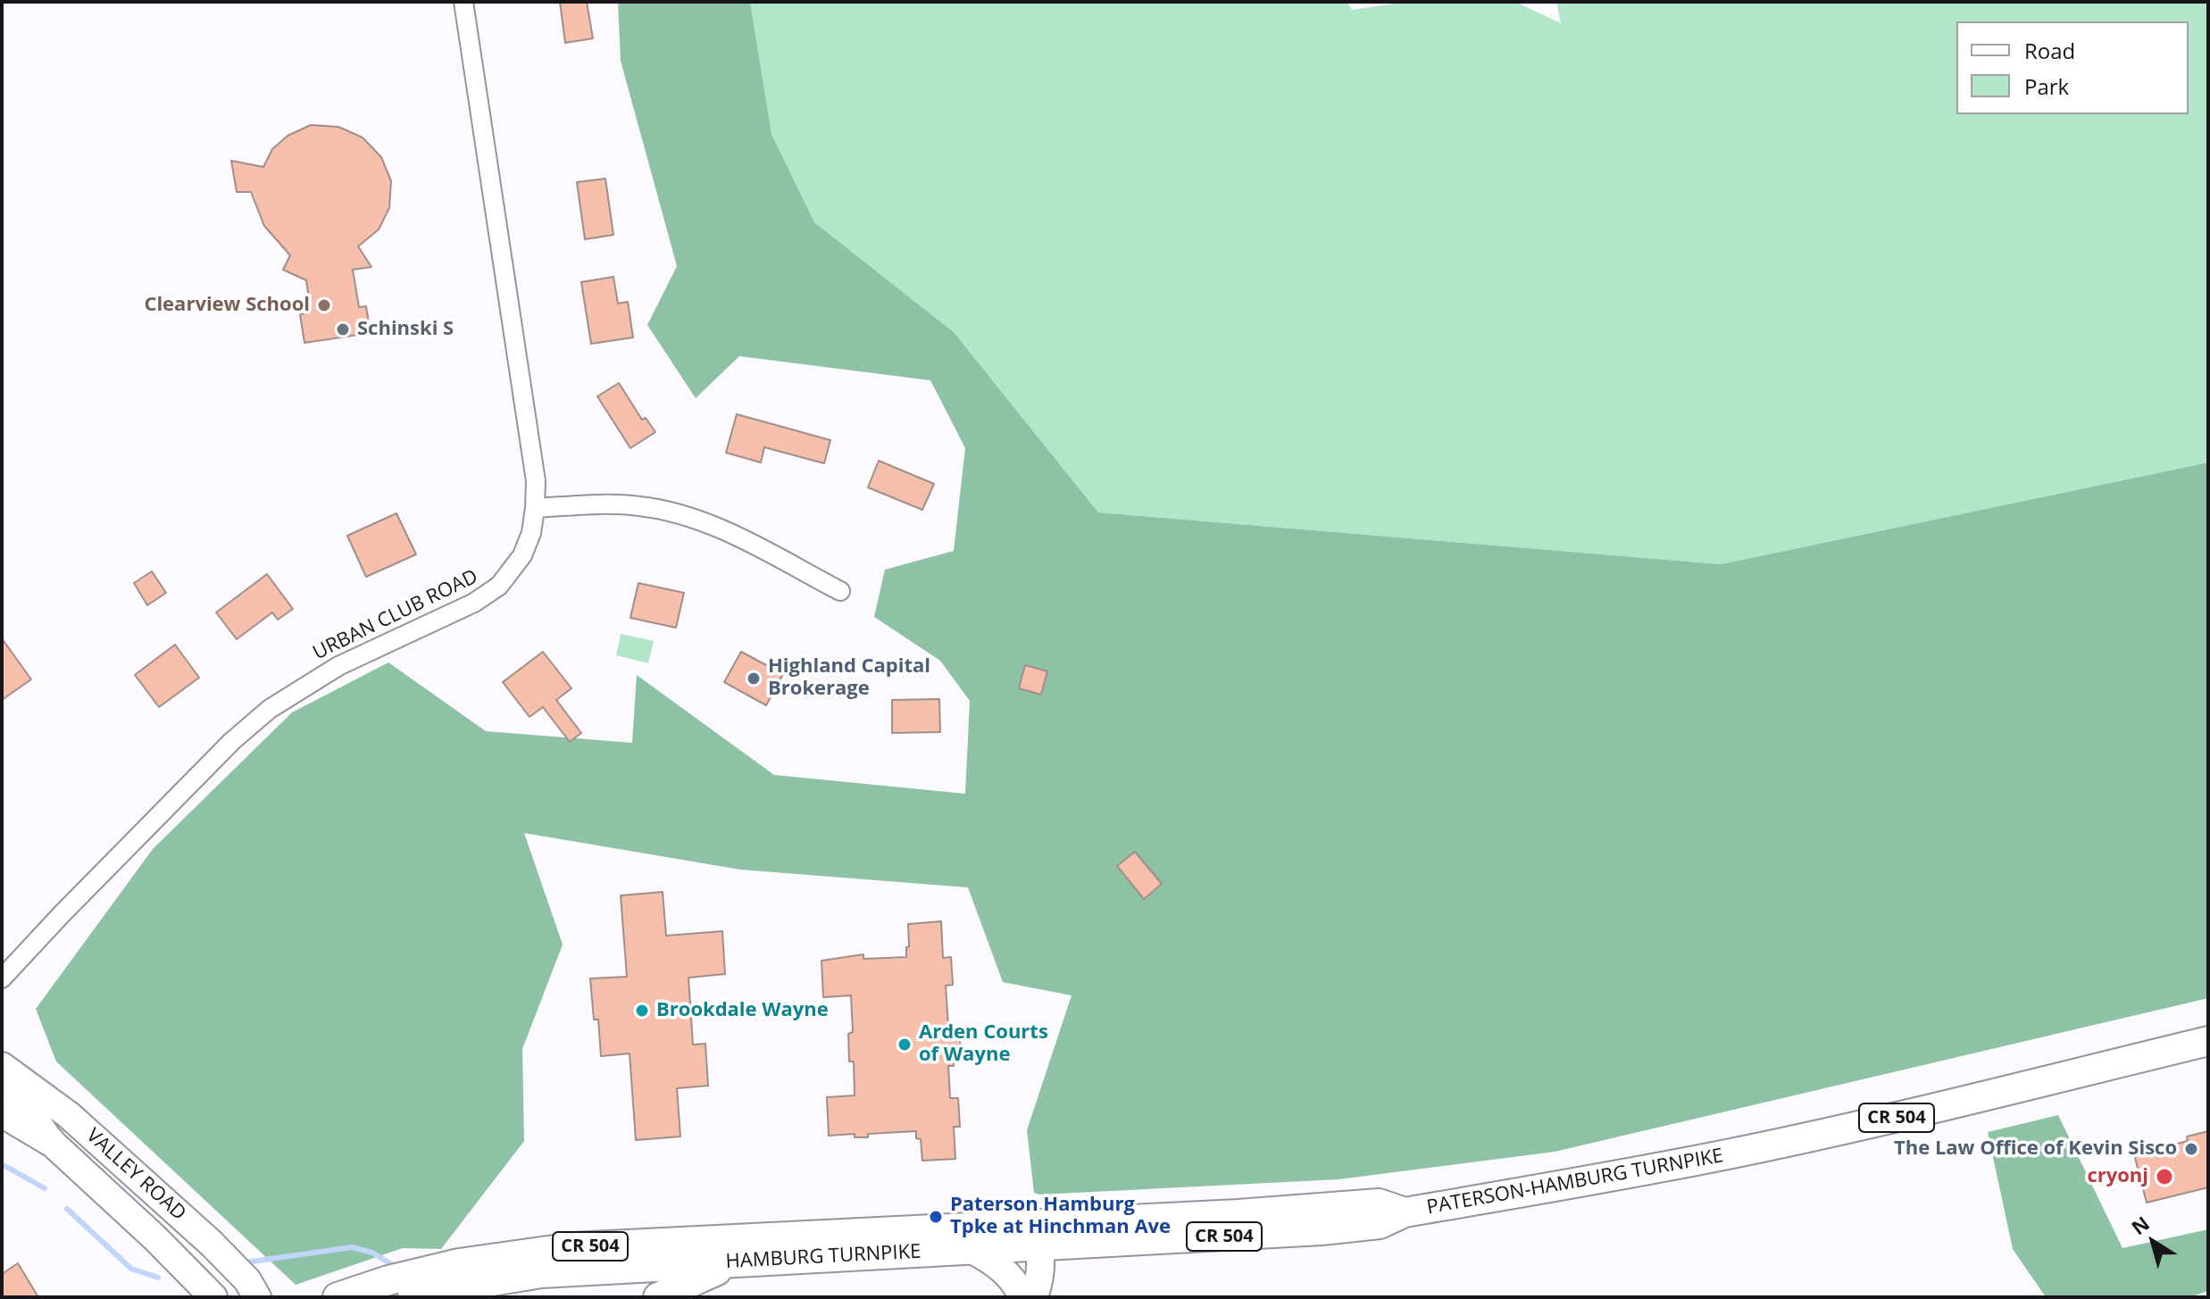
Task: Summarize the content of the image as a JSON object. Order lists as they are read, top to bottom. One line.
{"streets":{"main road":["CR 504","VALLEY ROAD","PATERSON-HAMBURG TURNPIKE","HAMBURG TURNPIKE"],"street":["URBAN CLUB ROAD"]},"crossings":[["CR 504","HAMBURG TURNPIKE"],["PATERSON-HAMBURG TURNPIKE","HAMBURG TURNPIKE"]],"places":["Clearview School","Schinski S","Highland Capital Brokerage","Brookdale Wayne","Arden Courts of Wayne","The Law Office of Kevin Sisco","cryonj","Paterson Hamburg Tpke at Hinchman Ave"],"legend":["Road","Park"],"north":"top left"}
